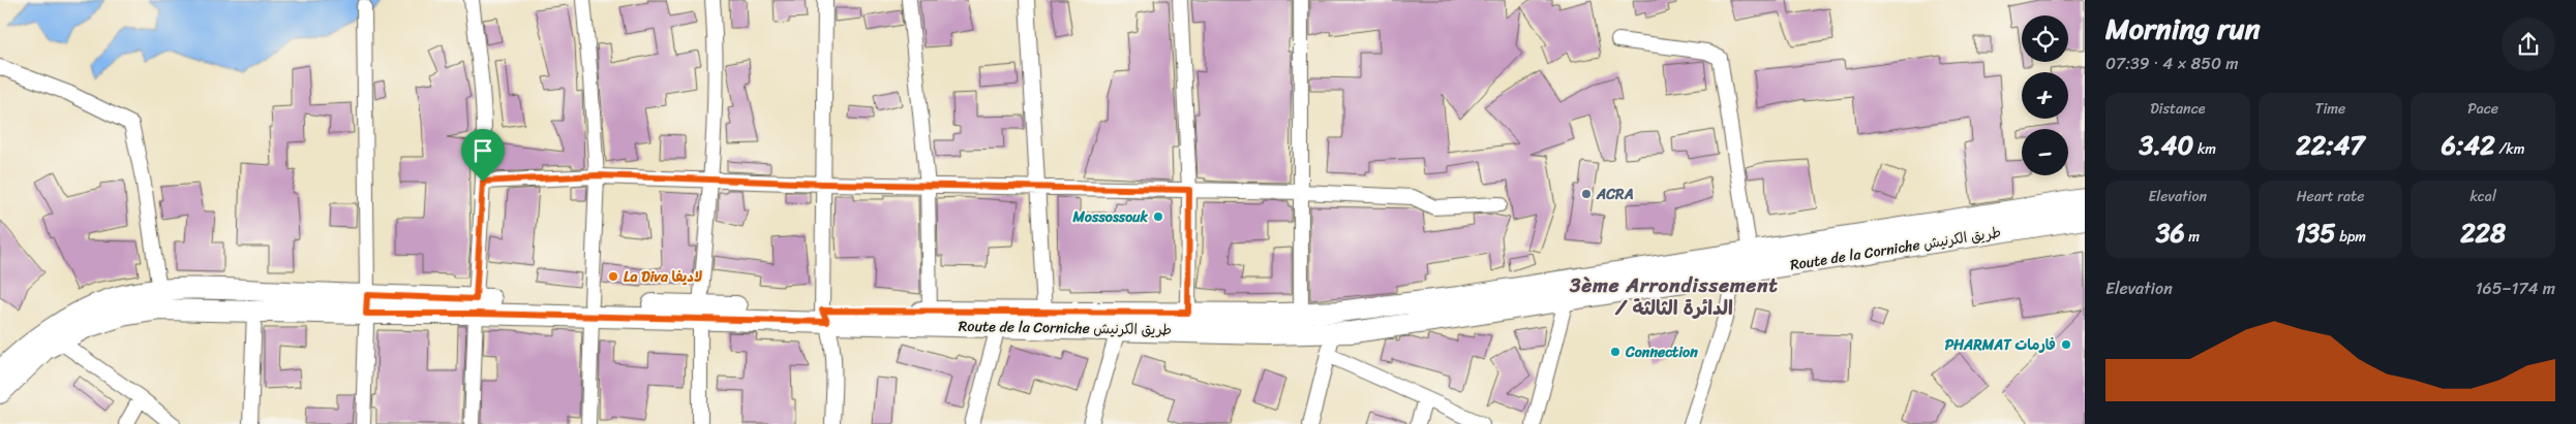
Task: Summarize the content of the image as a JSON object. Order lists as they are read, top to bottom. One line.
{"streets":{"street":["Route de la Corniche طريق الكرنيش"]},"districts":["3ème Arrondissement / الدائرة الثالثة"],"places":["ACRA","Mossossouk","La Diva لاديفا","PHARMAT فارمات","Connection"],"page":{"heading":["Morning run","07:39 · 4 × 850 m"],"map_buttons":["+","−"],"stats":[["Distance","3.40 km"],["Time","22:47"],["Pace","6:42 /km"],["Elevation","36 m"],["Heart rate","135 bpm"],["kcal","228"]],"chart":["Elevation","165–174 m"]}}
